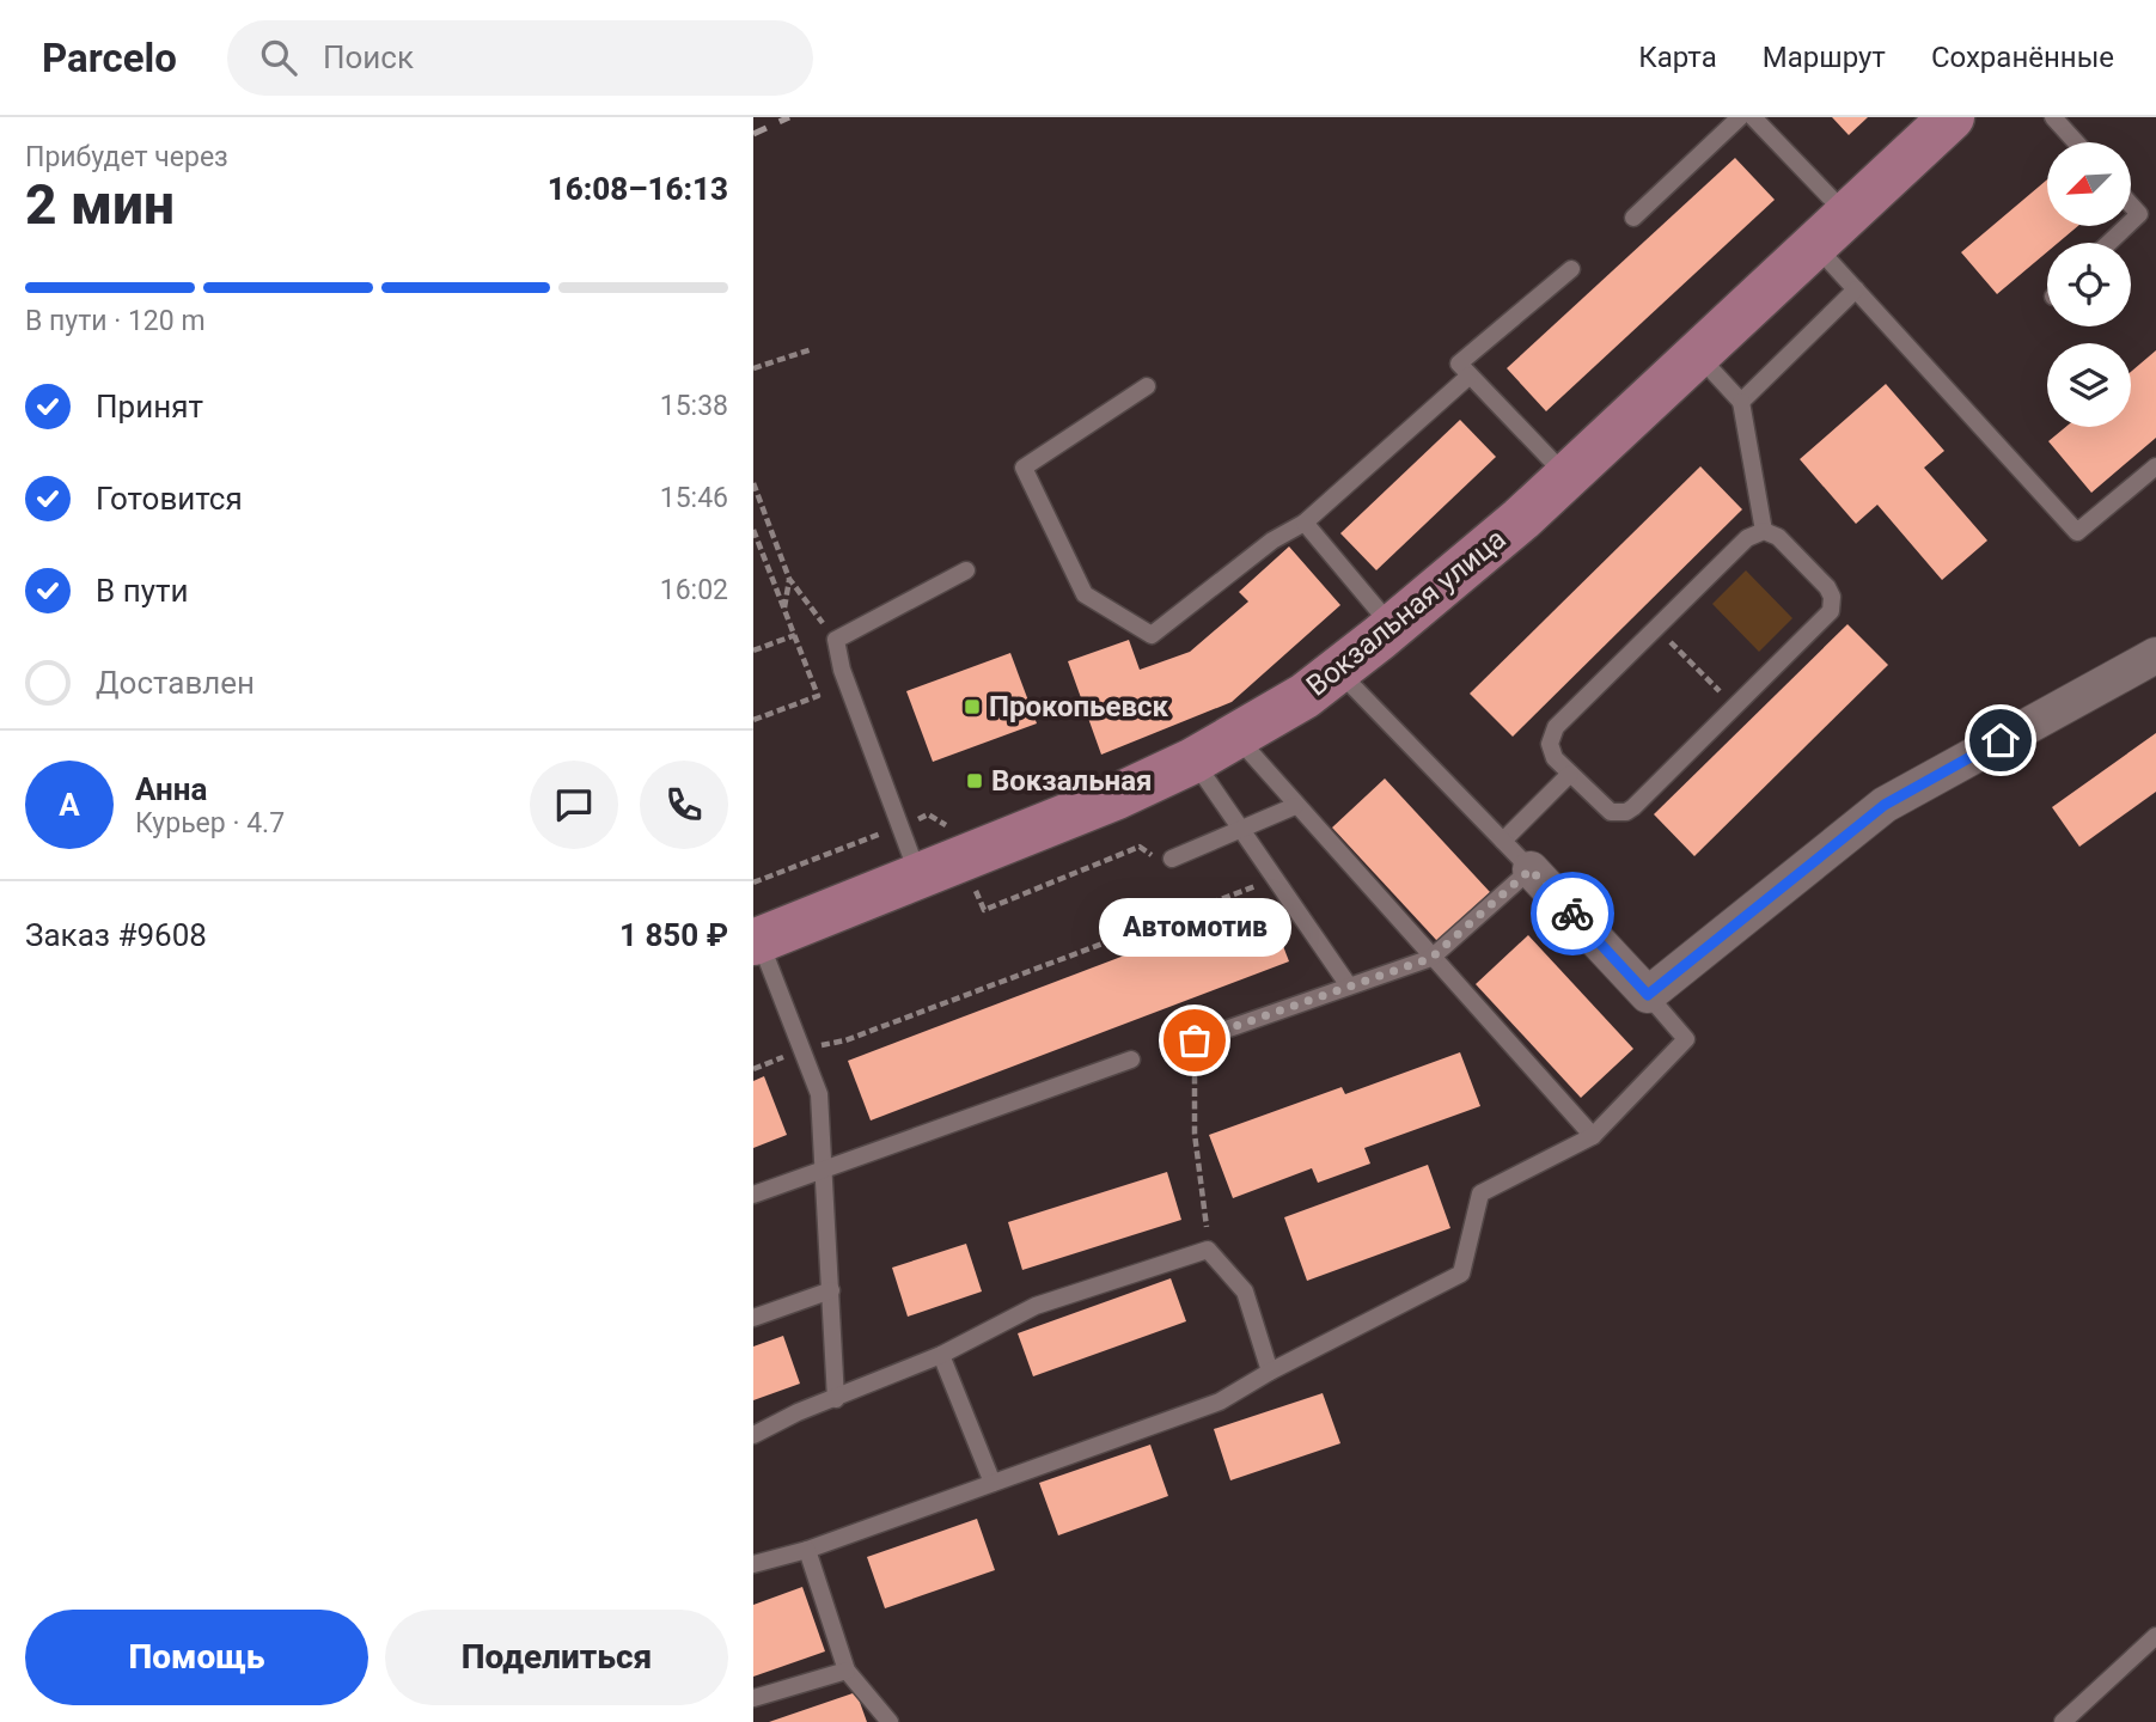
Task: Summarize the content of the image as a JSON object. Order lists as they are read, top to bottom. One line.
{"streets":{"main road":["Вокзальная улица"]},"places":{"transit":["Прокопьевск","Вокзальная"],"other":["Автомотив"]},"north":"bottom left","page":{"header":"Parcelo","search":"Поиск","nav":["Карта","Маршрут","Сохранённые"],"heading":["2 мин","Прибудет через","16:08–16:13"],"panel":["Анна","Курьер · 4.7","Заказ #9608","1 850 ₽"],"bar":"В пути · 120 m","list":[["Принят","15:38"],["Готовится","15:46"],["В пути","16:02"],"Доставлен"],"round":"А","bubble":"Автомотив","buttons":["Помощь","Поделиться"]}}
